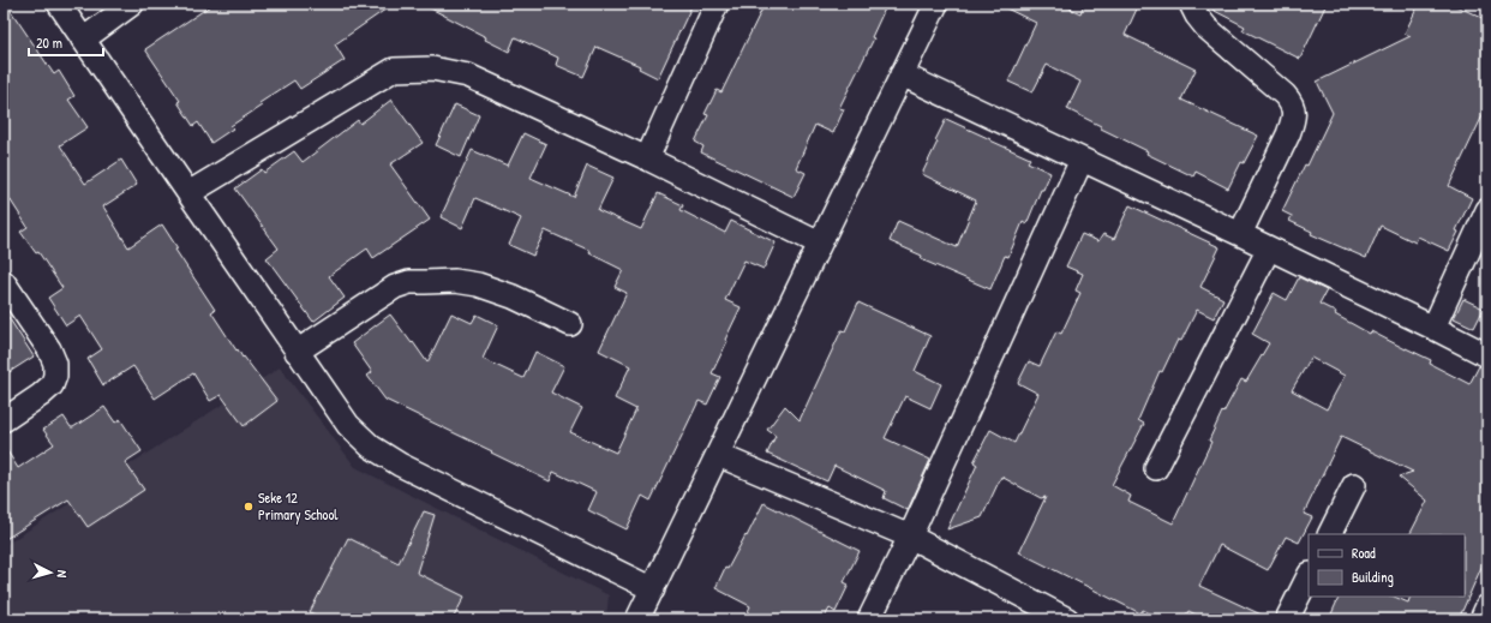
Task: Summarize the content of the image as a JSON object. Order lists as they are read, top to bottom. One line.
{"places":["Seke 12 Primary School"],"legend":["Road","Building"],"scale_bar":"20 m","north":"right"}
